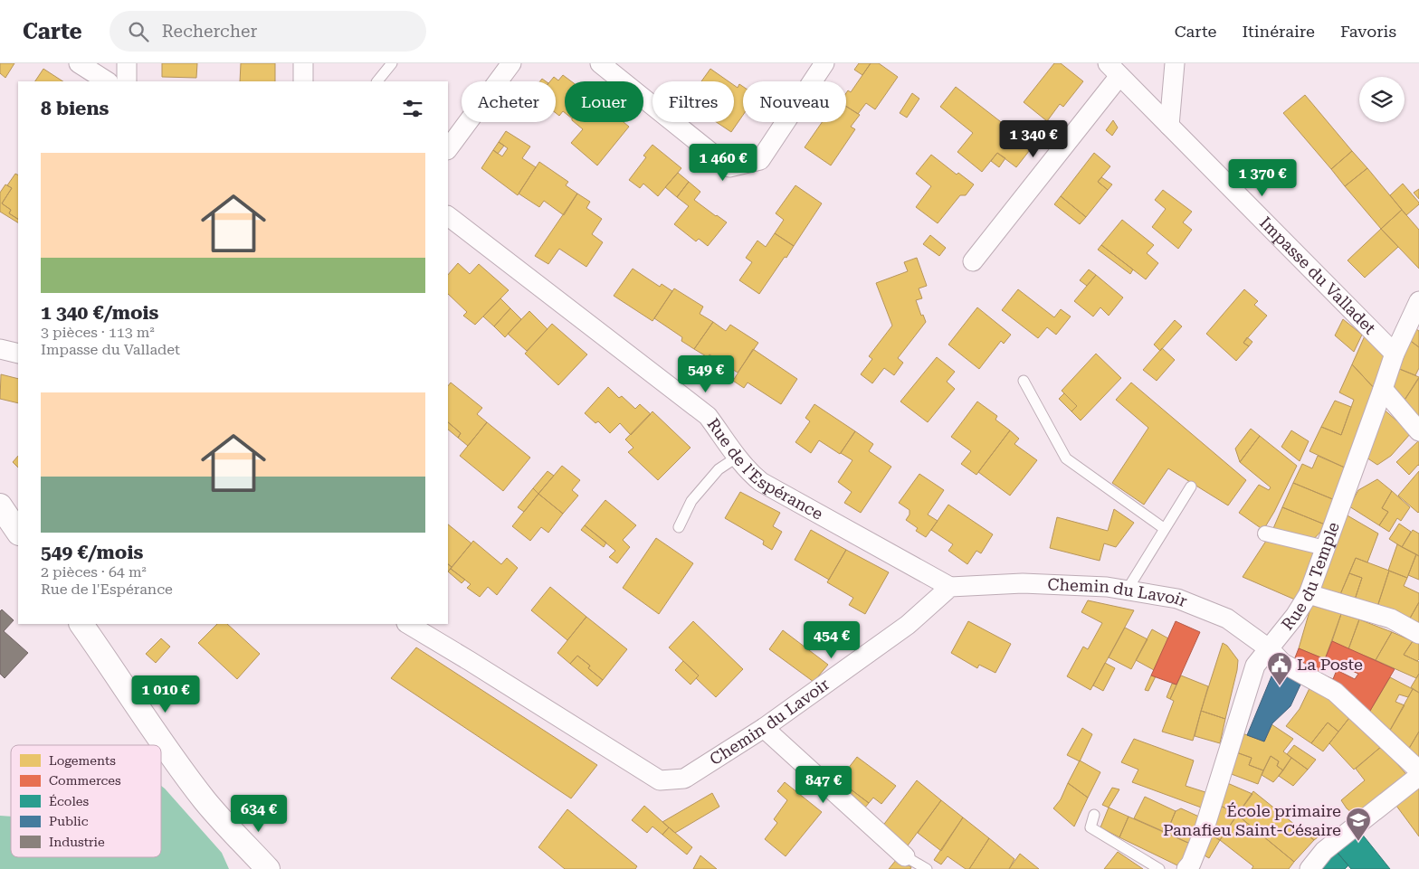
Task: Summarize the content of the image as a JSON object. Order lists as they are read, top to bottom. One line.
{"streets":{"street":["Impasse du Valladet","Rue de l'Espérance","Rue du Temple","Chemin du Lavoir"]},"crossings":[["Impasse du Valladet","Rue du Temple"],["Rue de l'Espérance","Chemin du Lavoir"],["Rue du Temple","Chemin du Lavoir"]],"places":{"public building":["La Poste"],"school or university":["École primaire Panafieu Saint-Césaire"]},"legend":["Logements","Commerces","Écoles","Public","Industrie"],"page":{"header":"Carte","search":"Rechercher","nav":["Carte","Itinéraire","Favoris"],"chip":["Acheter","Louer","Filtres","Nouveau"],"heading":"8 biens","price":["1 340 €","1 460 €","1 370 €","549 €","454 €","1 010 €","847 €","634 €"],"list":[{"name":"1 340 €/mois","note":"3 pièces · 113 m² · Impasse du Valladet"},{"name":"549 €/mois","note":"2 pièces · 64 m² · Rue de l'Espérance"}]}}
